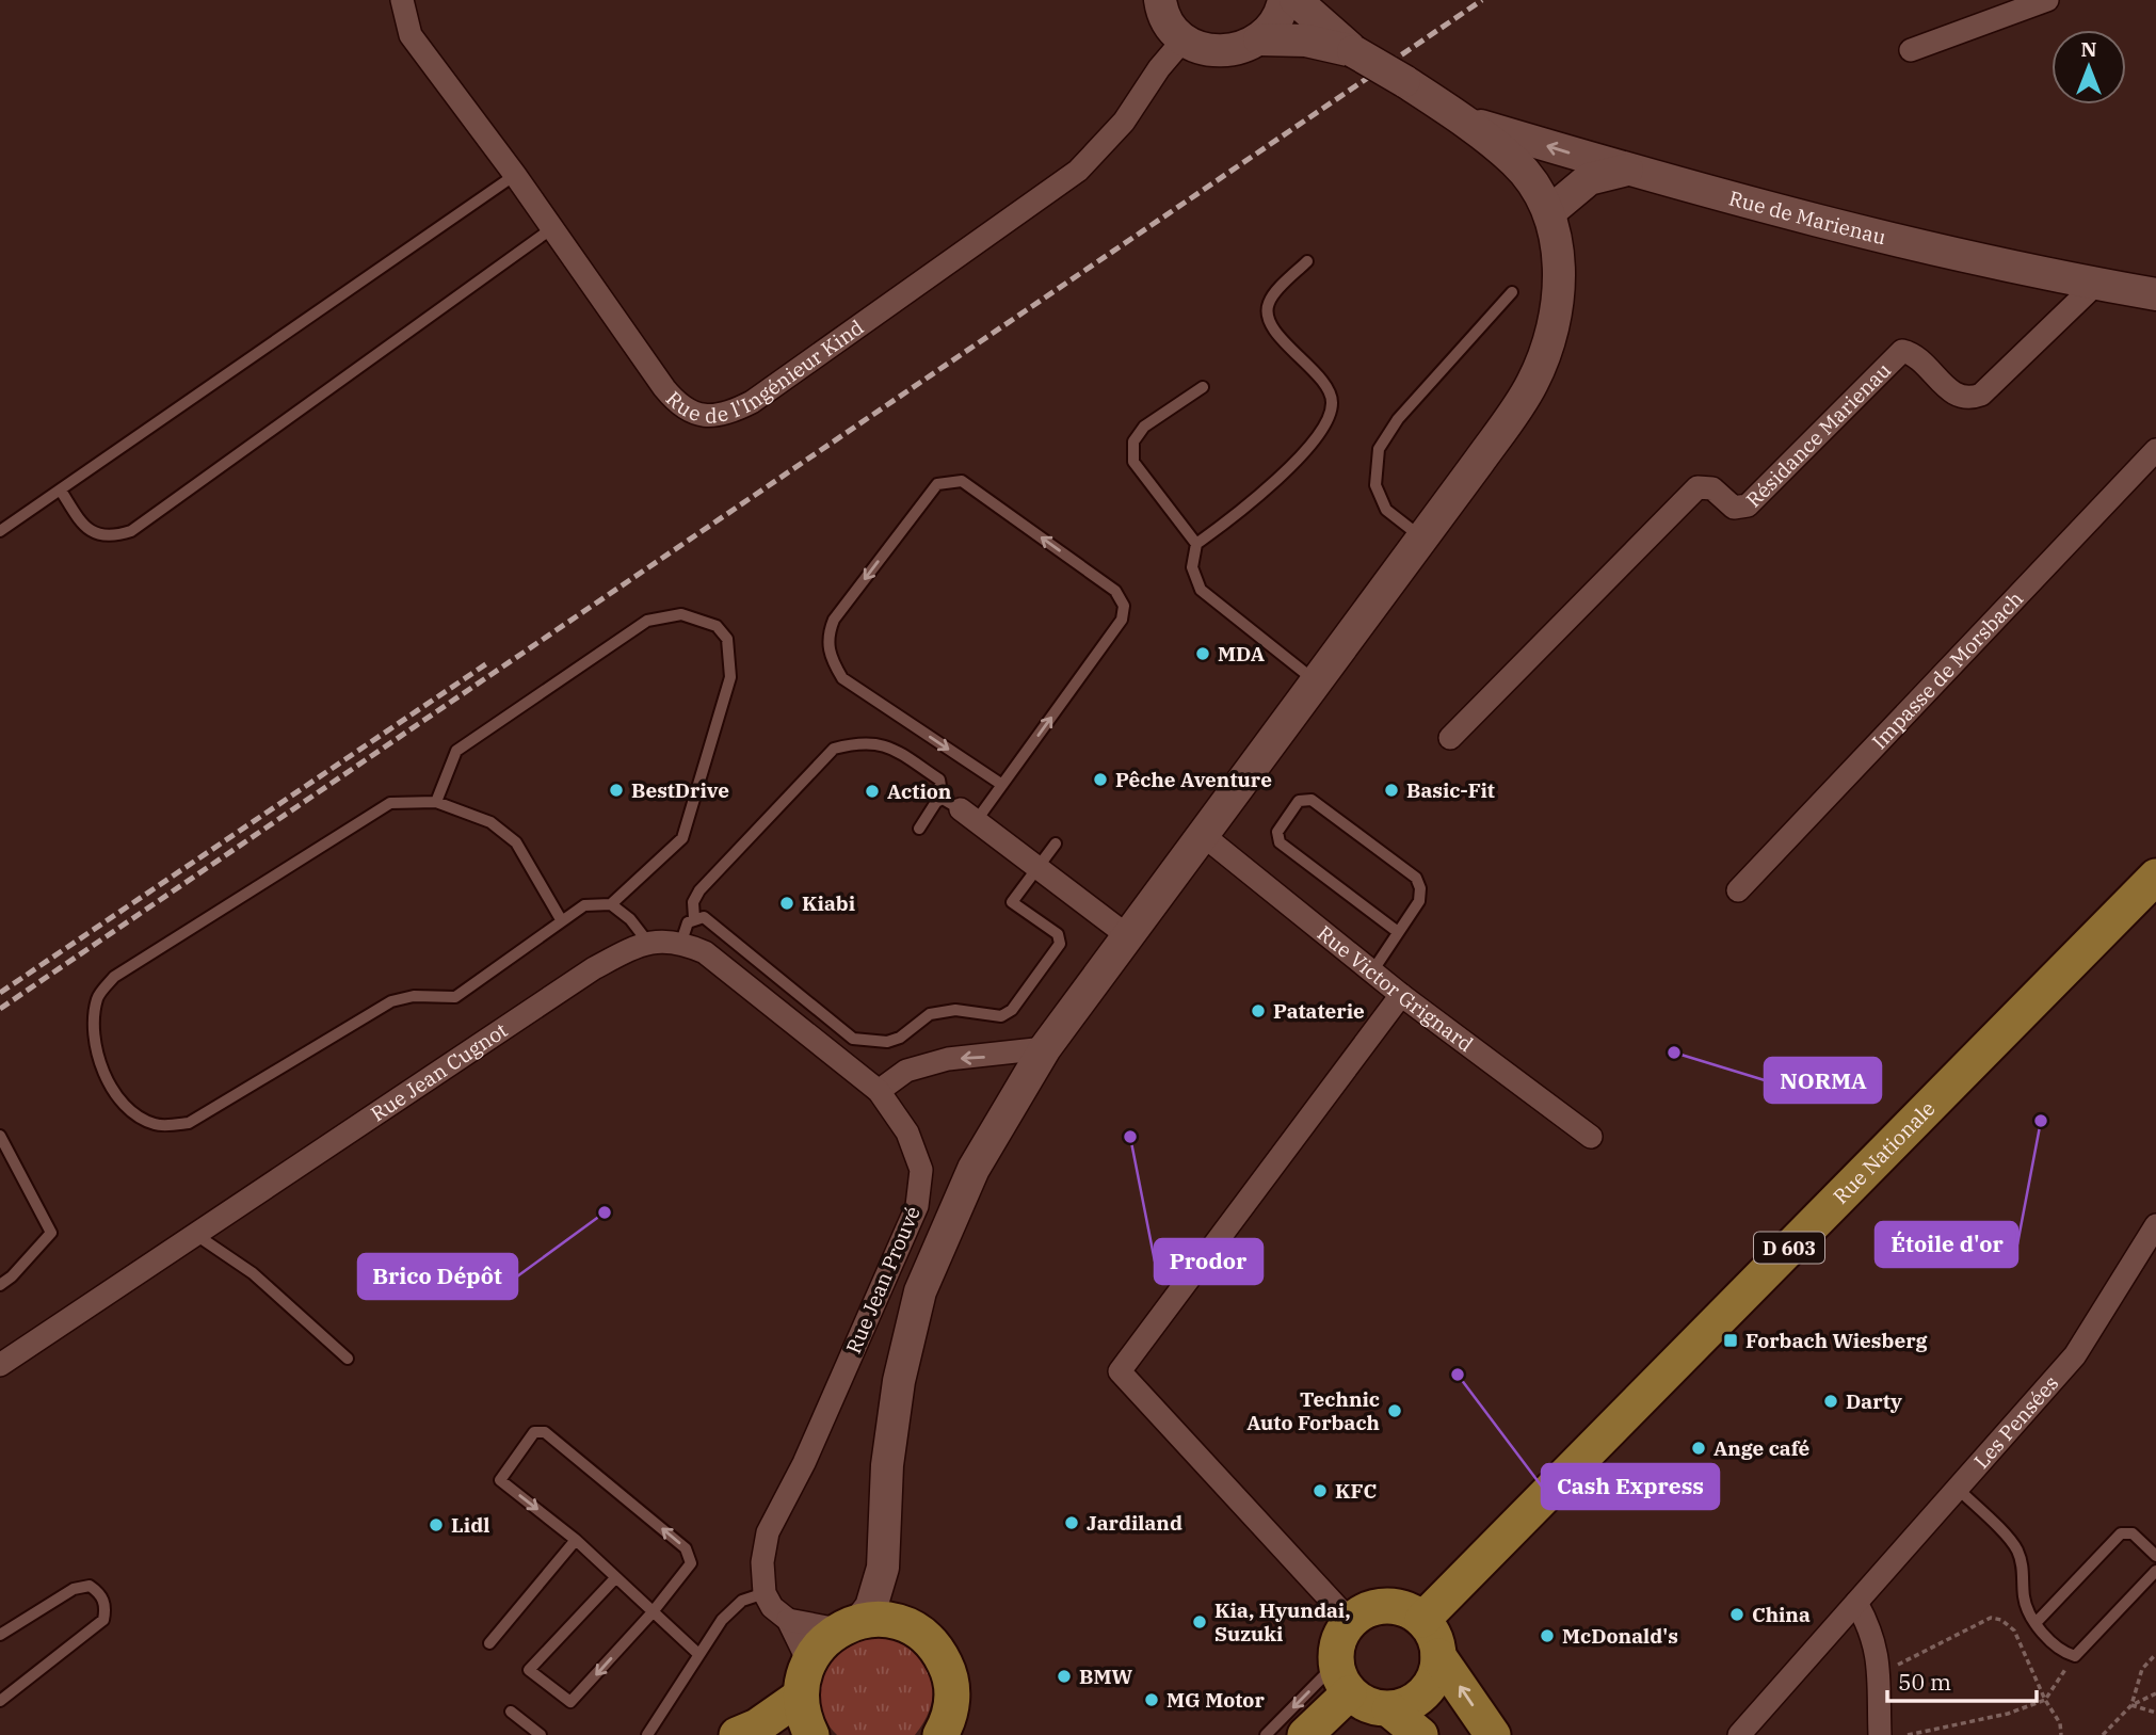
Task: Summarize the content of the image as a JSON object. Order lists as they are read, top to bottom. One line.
{"streets":{"main road":["Rue de Marienau","Rue Nationale","D 603"],"street":["Rue de l'Ingénieur Kind","Résidance Marienau","Impasse de Morsbach","Rue Victor Grignard","Rue Jean Cugnot","Rue Jean Prouvé","Les Pensées"]},"crossings":[["Rue de Marienau","Résidance Marienau"]],"places":{"other":["MDA","Pêche Aventure","BestDrive","Basic-Fit","Action","Kiabi","Pataterie","NORMA","Étoile d'or","Prodor","Brico Dépôt","Cash Express","Darty","Technic Auto Forbach","Ange café","KFC","Jardiland","Lidl","China","Kia, Hyundai, Suzuki","McDonald's","BMW","MG Motor"],"transit":["Forbach Wiesberg"]},"scale_bar":"50 m","north":"top"}
